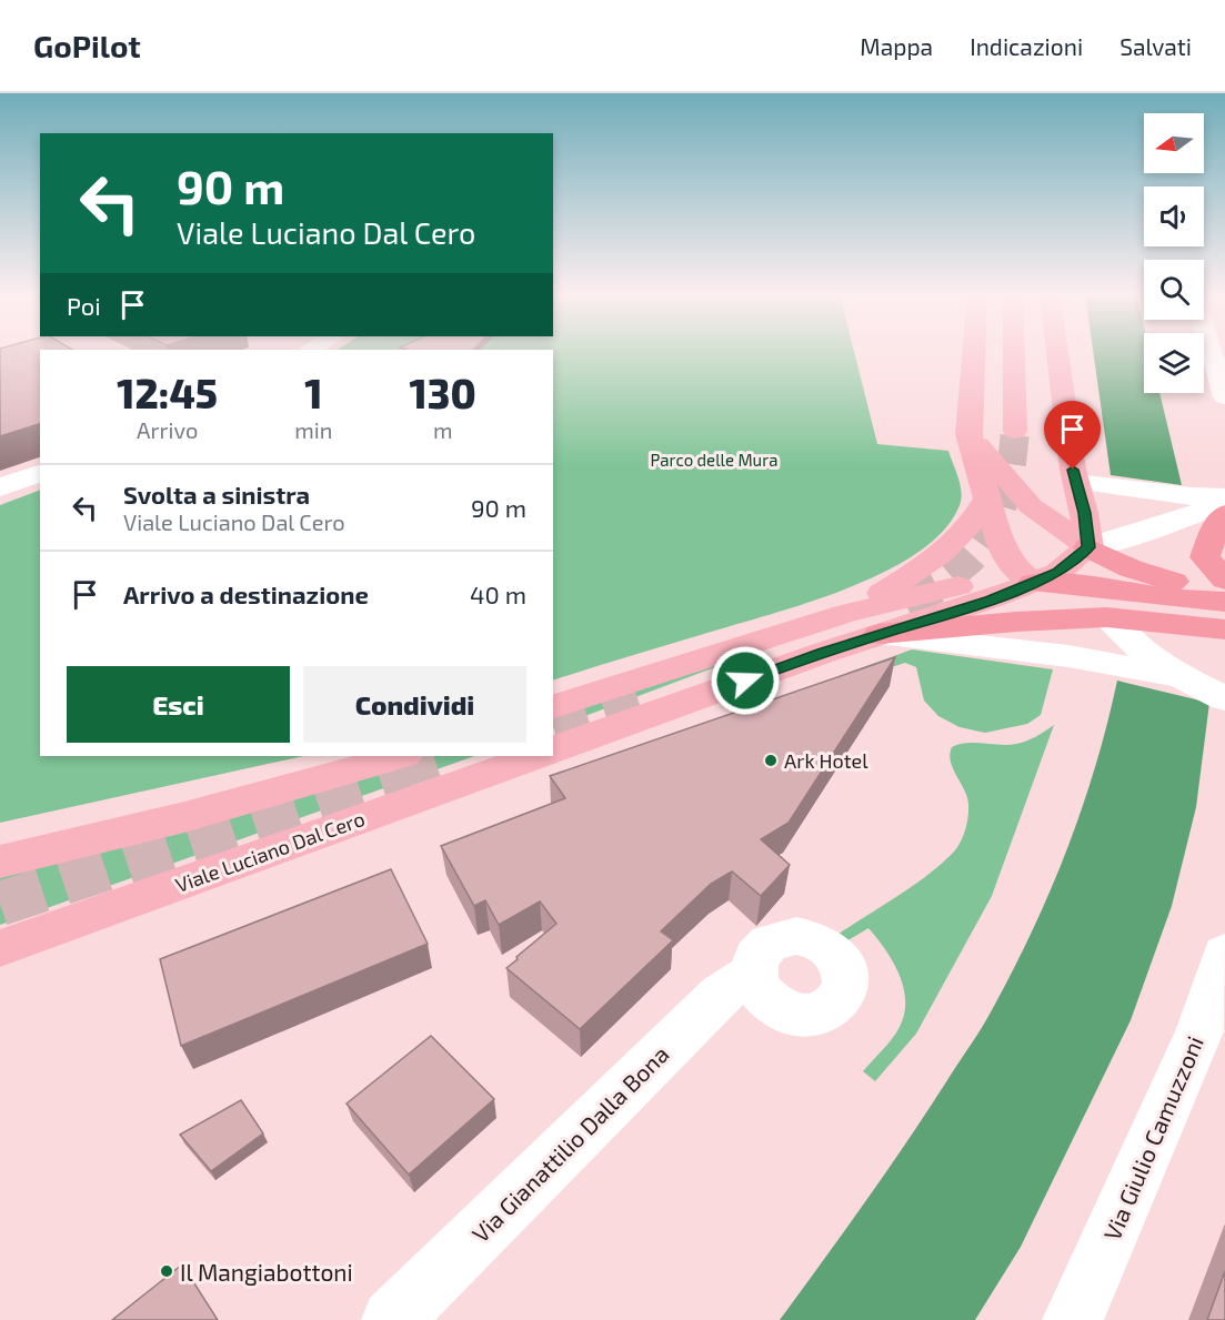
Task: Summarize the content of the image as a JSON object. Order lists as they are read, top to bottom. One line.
{"streets":{"main road":["Viale Luciano Dal Cero"],"street":["Via Giulio Camuzzoni","Via Gianattilio Dalla Bona"]},"parks":["Parco delle Mura"],"places":["Ark Hotel","Il Mangiabottoni"],"north":"left","page":{"header":"GoPilot","nav":["Mappa","Indicazioni","Salvati"],"turn":["90 m","Viale Luciano Dal Cero"],"then":"Poi","eta":["12:45","Arrivo","1","min","130","m"],"list":[{"name":"Svolta a sinistra","note":"Viale Luciano Dal Cero","value":"90 m"},{"name":"Arrivo a destinazione","value":"40 m"}],"buttons":["Esci","Condividi"]}}
